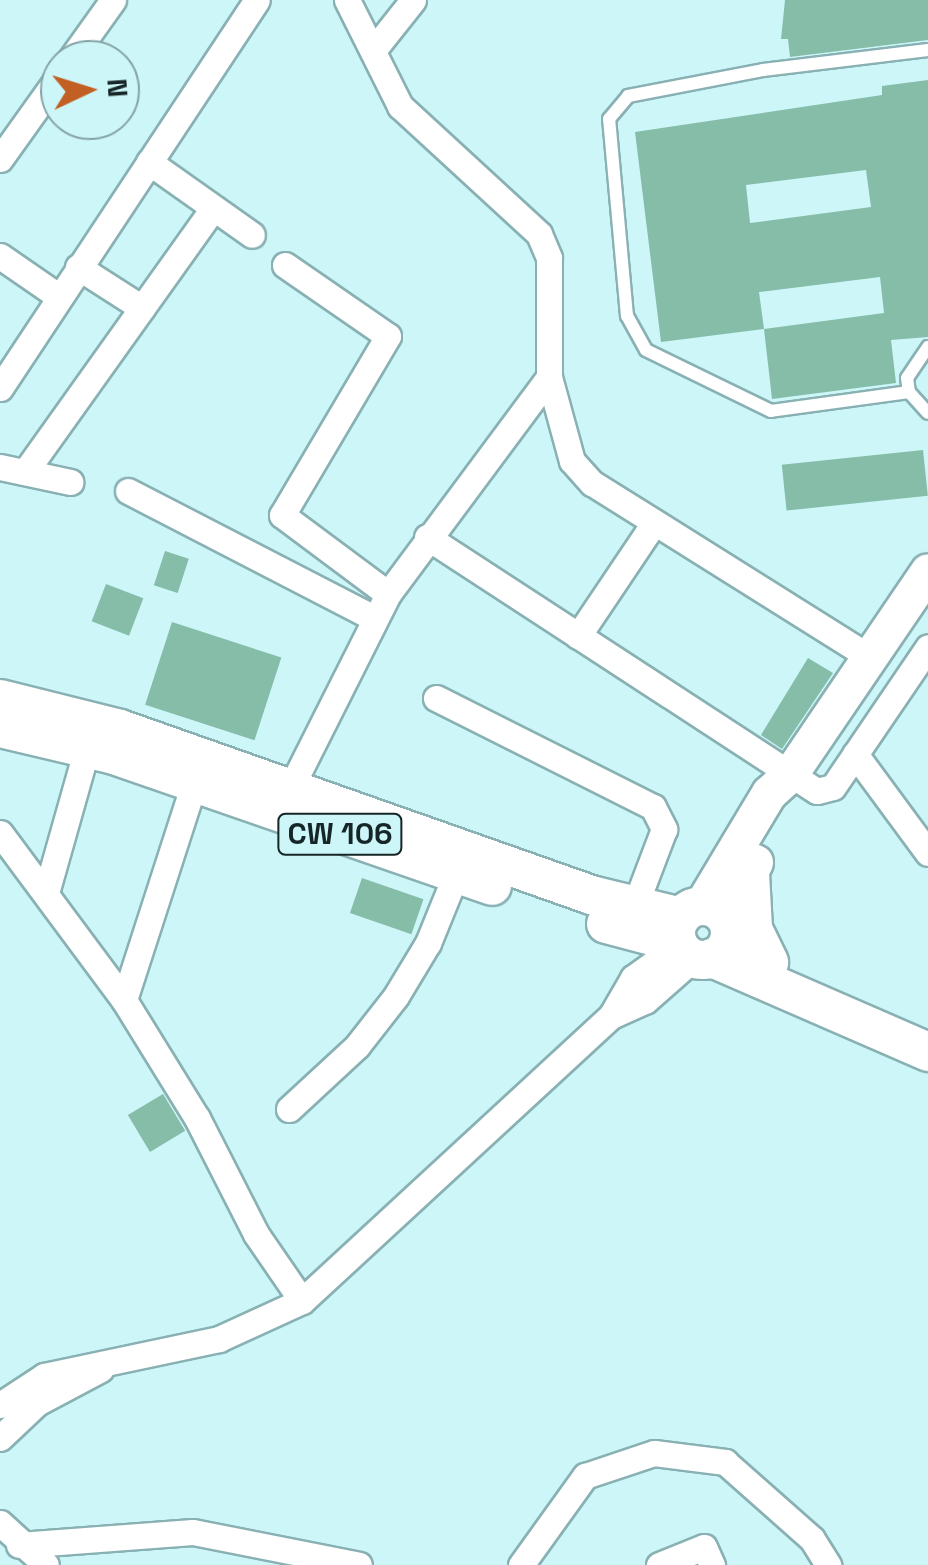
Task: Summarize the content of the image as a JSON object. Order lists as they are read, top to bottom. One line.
{"streets":{"main road":["CW 106"]},"north":"right"}
